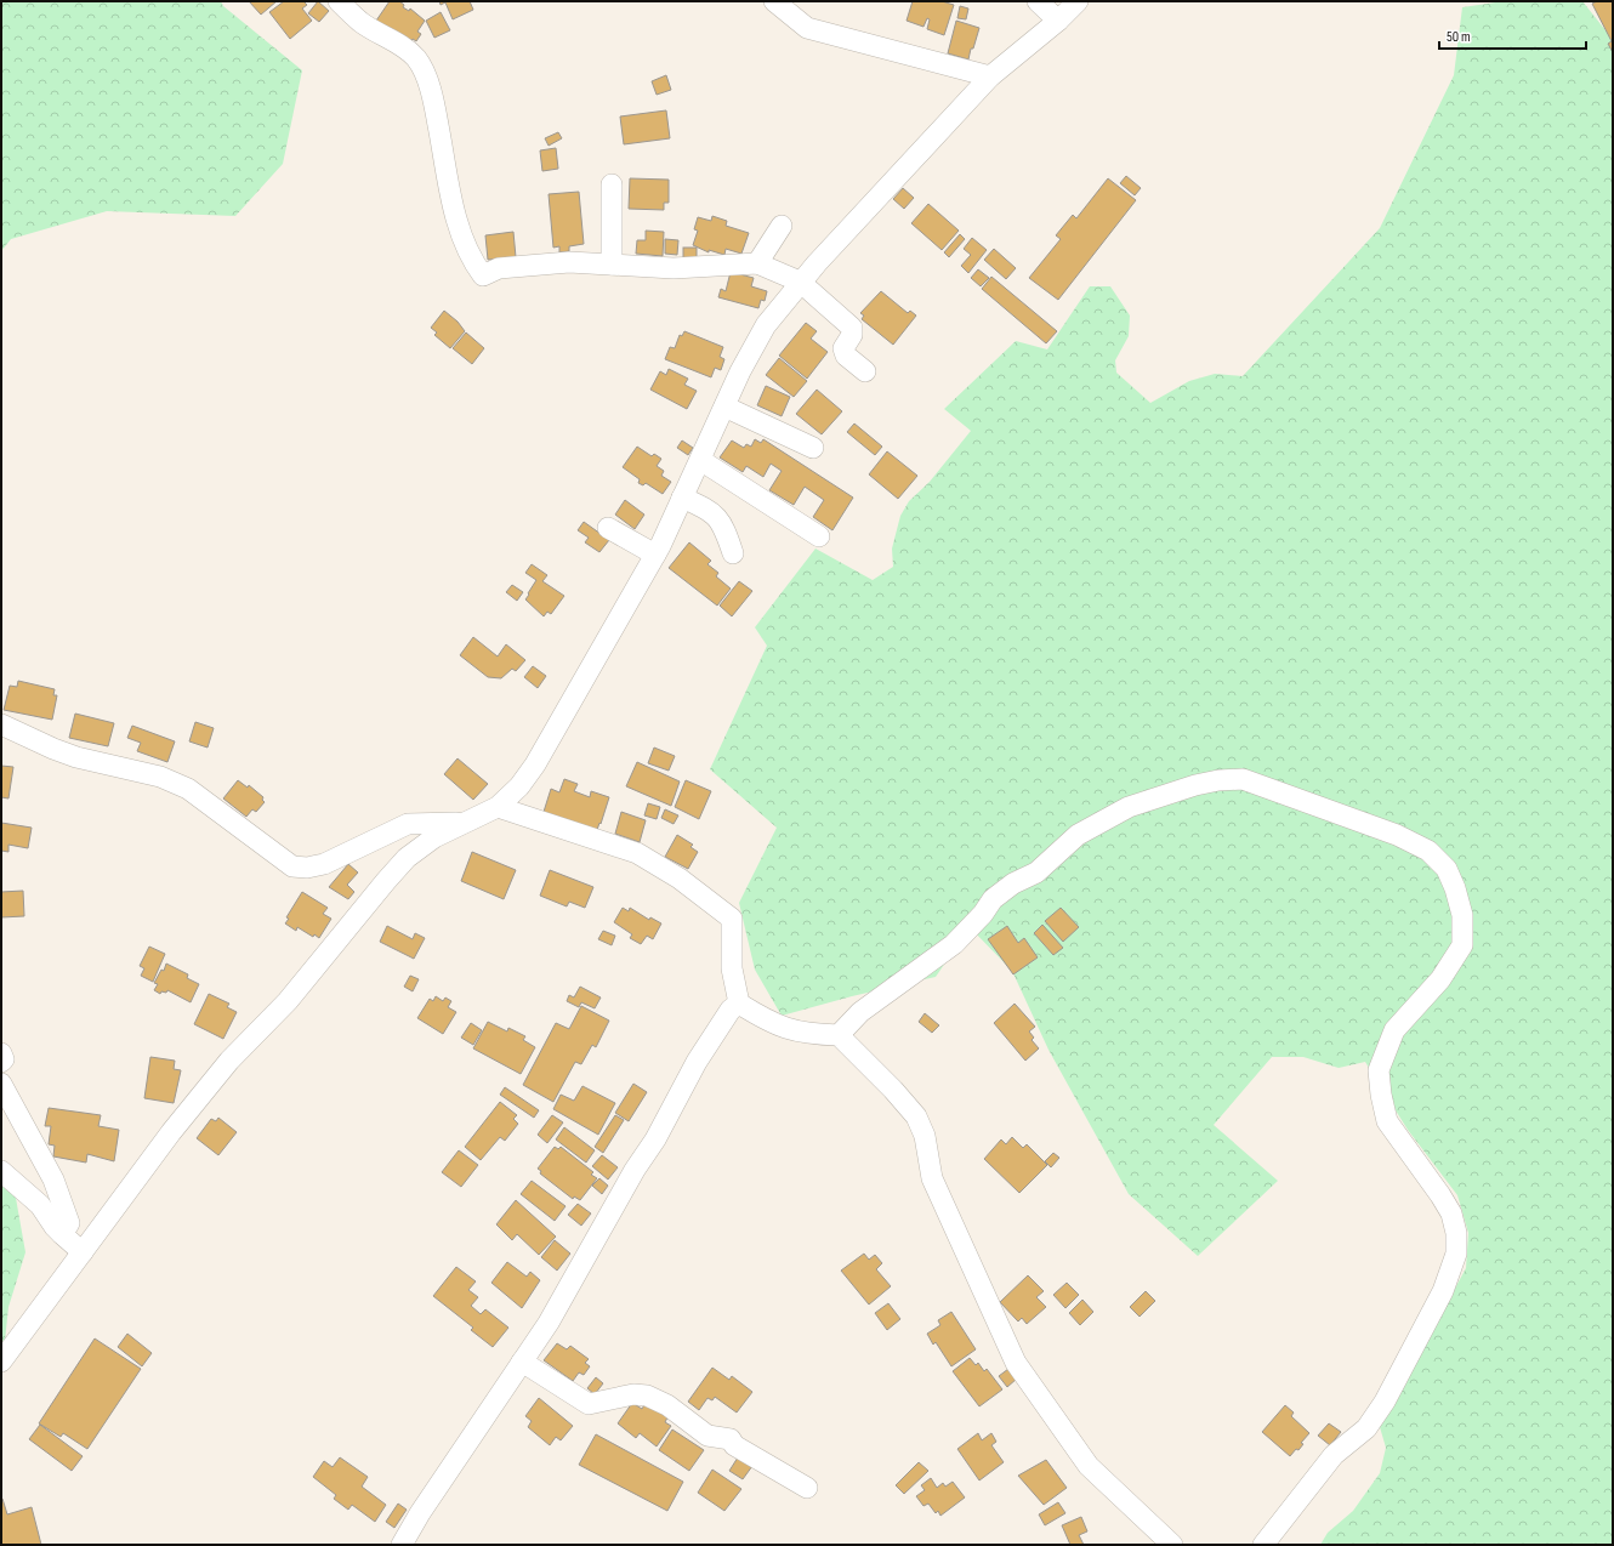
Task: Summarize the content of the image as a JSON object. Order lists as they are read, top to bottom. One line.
{"scale_bar":"50 m"}
